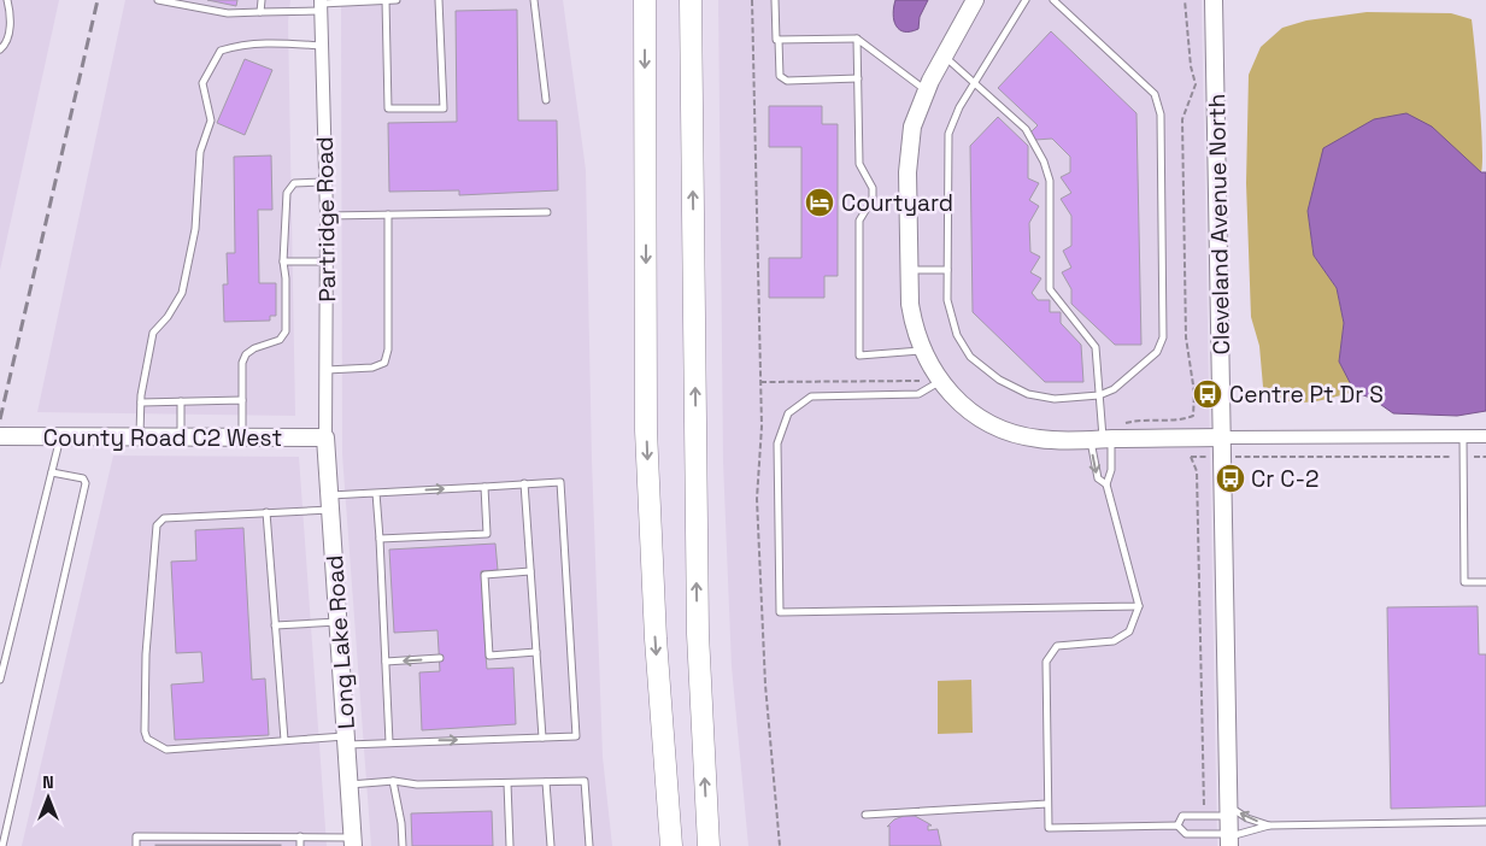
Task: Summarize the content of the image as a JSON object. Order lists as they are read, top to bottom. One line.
{"streets":{"street":["Partridge Road","Cleveland Avenue North","County Road C2 West","Long Lake Road"]},"crossings":[["Partridge Road","County Road C2 West"],["Partridge Road","Long Lake Road"],["County Road C2 West","Long Lake Road"]],"places":{"hotel":["Courtyard"],"bus stop":["Centre Pt Dr S","Cr C-2"]},"north":"top"}
